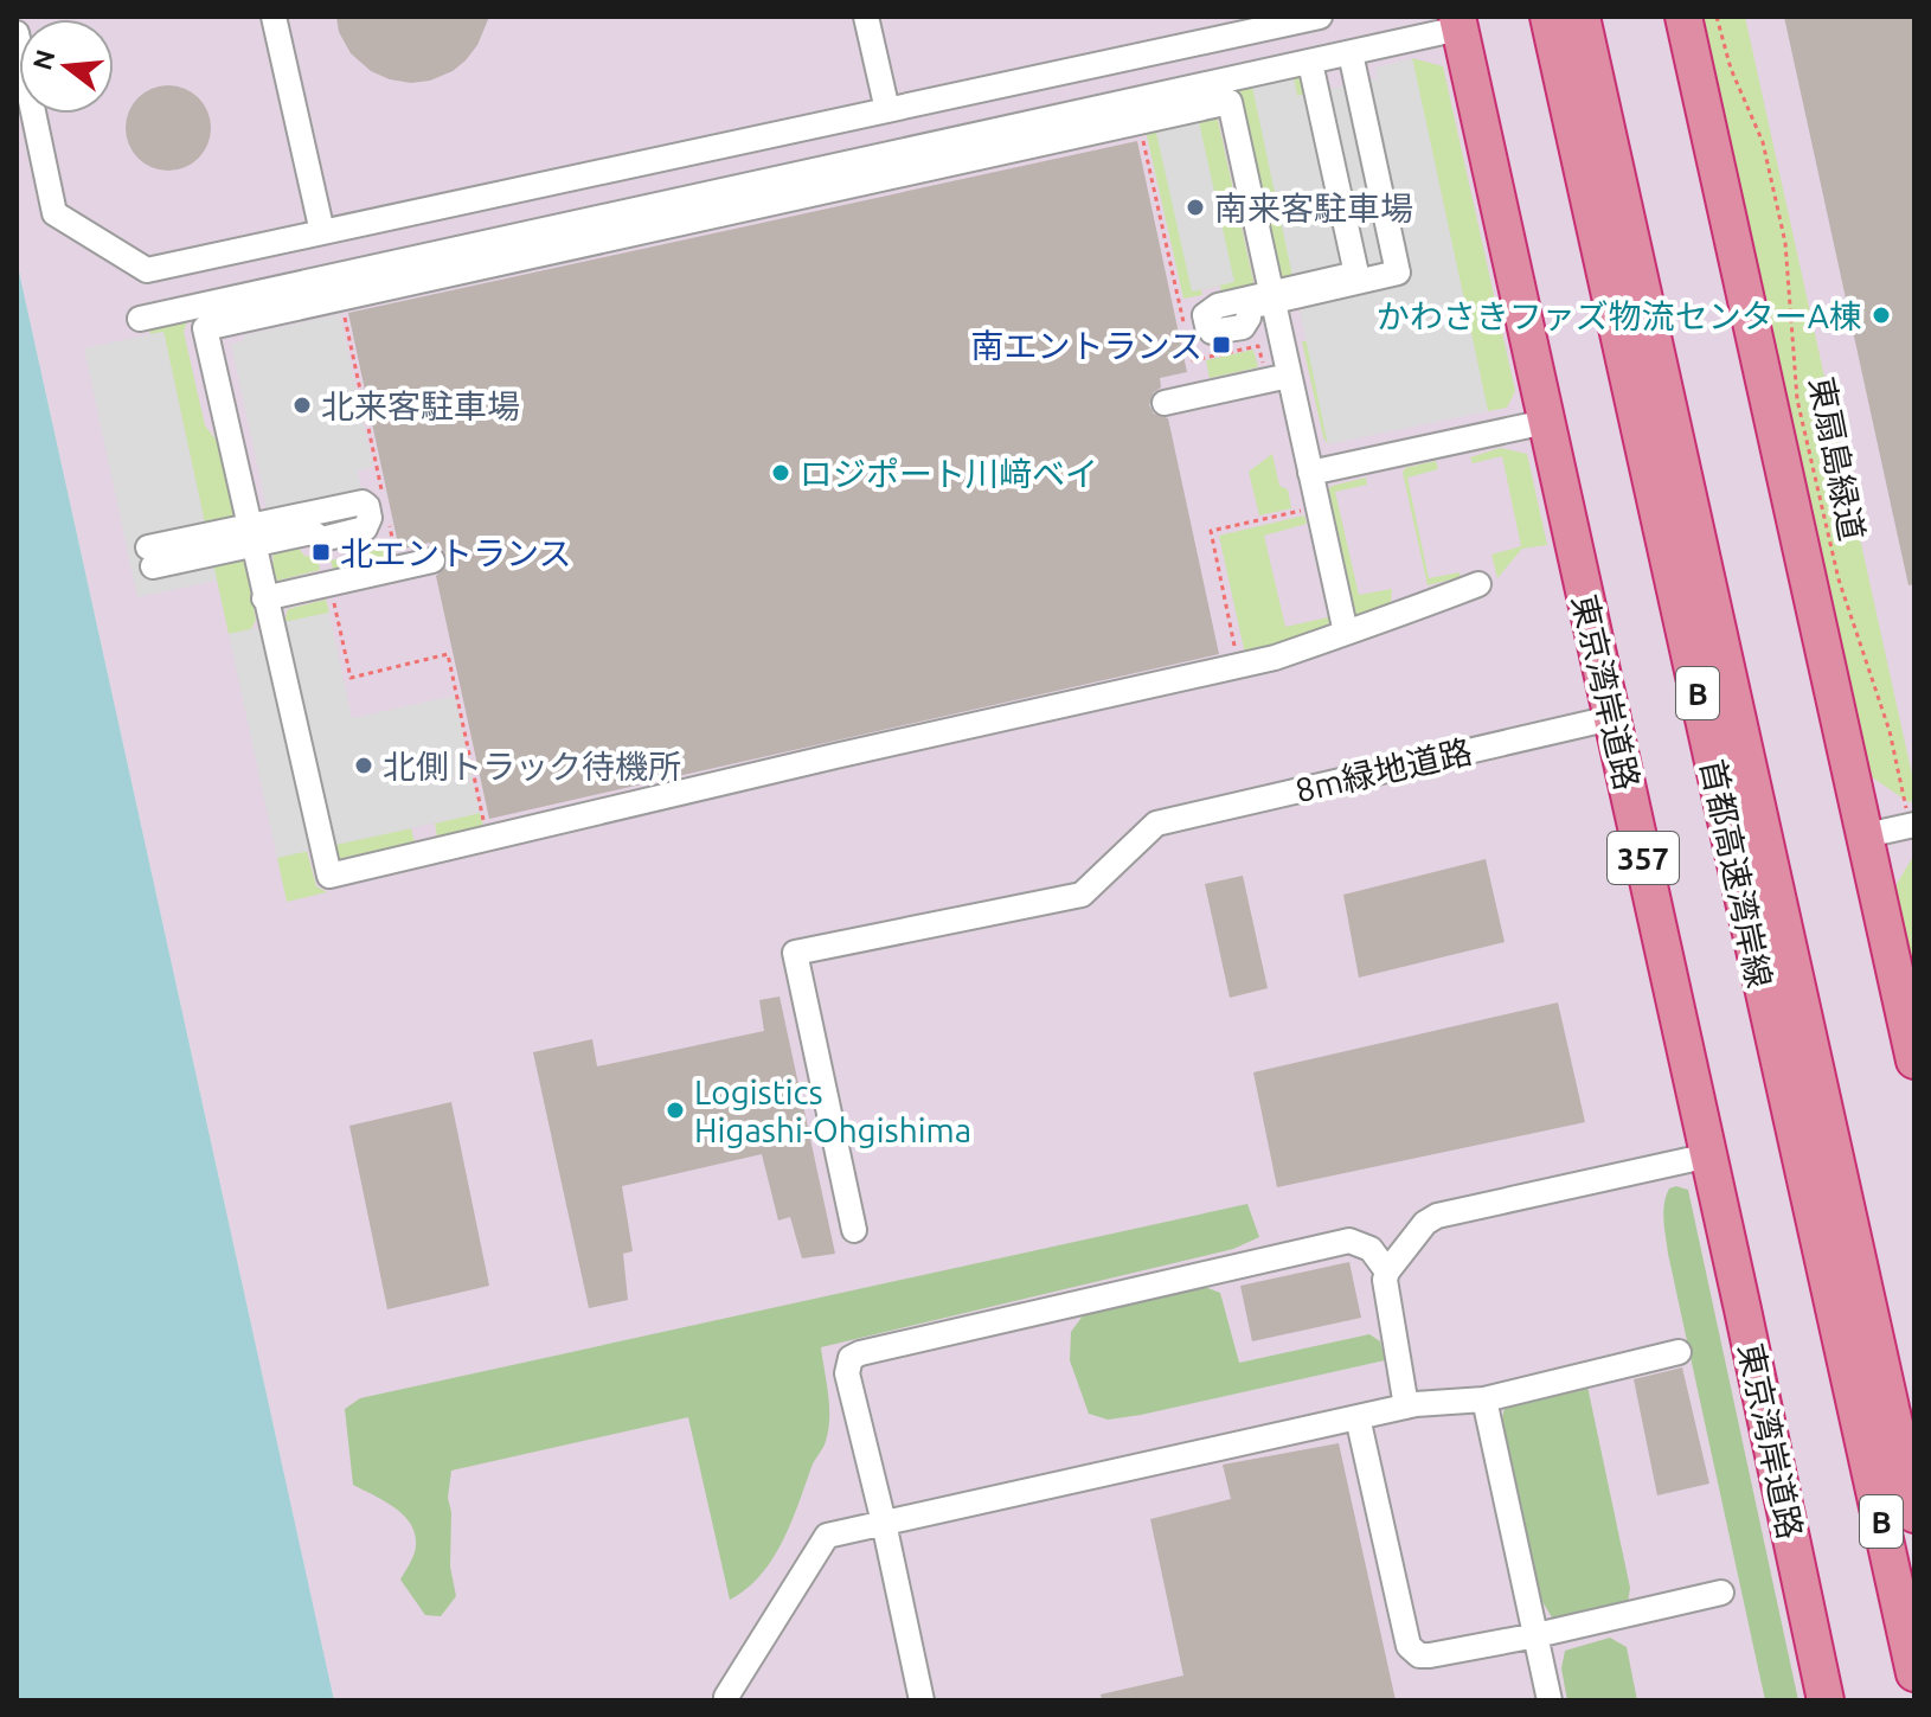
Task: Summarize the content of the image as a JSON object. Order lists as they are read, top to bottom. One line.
{"streets":{"highway":["東京湾岸道路","B","357","首都高速湾岸線"],"street":["8m緑地道路"],"path":["東扇島緑道"]},"crossings":[["東京湾岸道路","8m緑地道路"]],"places":{"other":["南来客駐車場","かわさきファズ物流センターA棟","北来客駐車場","ロジポート川﨑ベイ","北側トラック待機所","Logistics Higashi-Ohgishima"],"transit":["南エントランス","北エントランス"]},"north":"left"}
